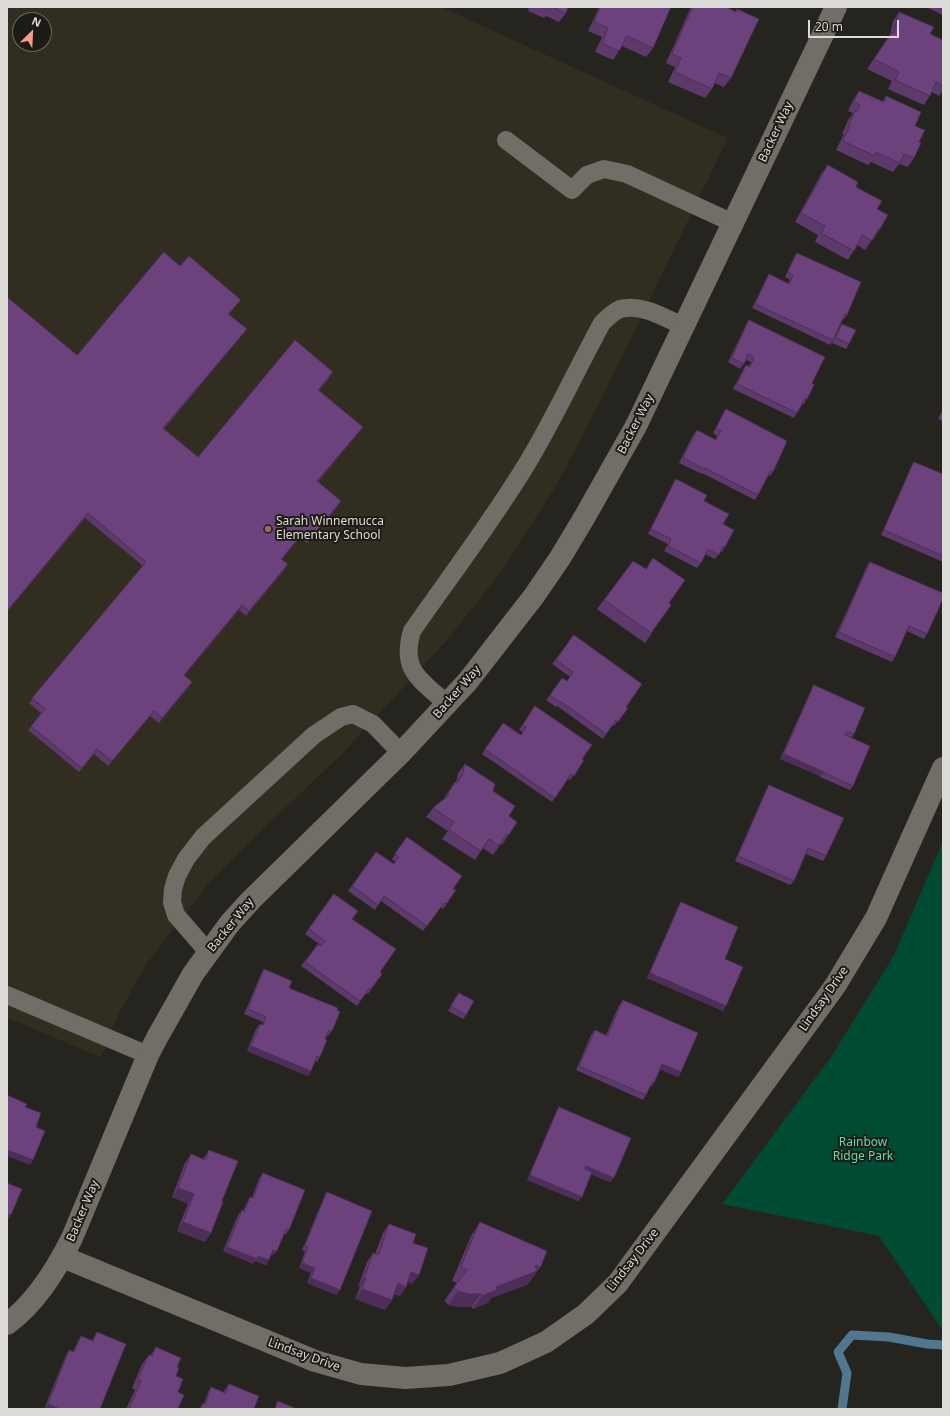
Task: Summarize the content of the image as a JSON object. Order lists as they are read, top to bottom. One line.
{"streets":{"street":["Backer Way","Lindsay Drive"]},"crossings":[["Backer Way","Lindsay Drive"]],"parks":["Rainbow Ridge Park"],"places":["Sarah Winnemucca Elementary School"],"scale_bar":"20 m","north":"top right"}
